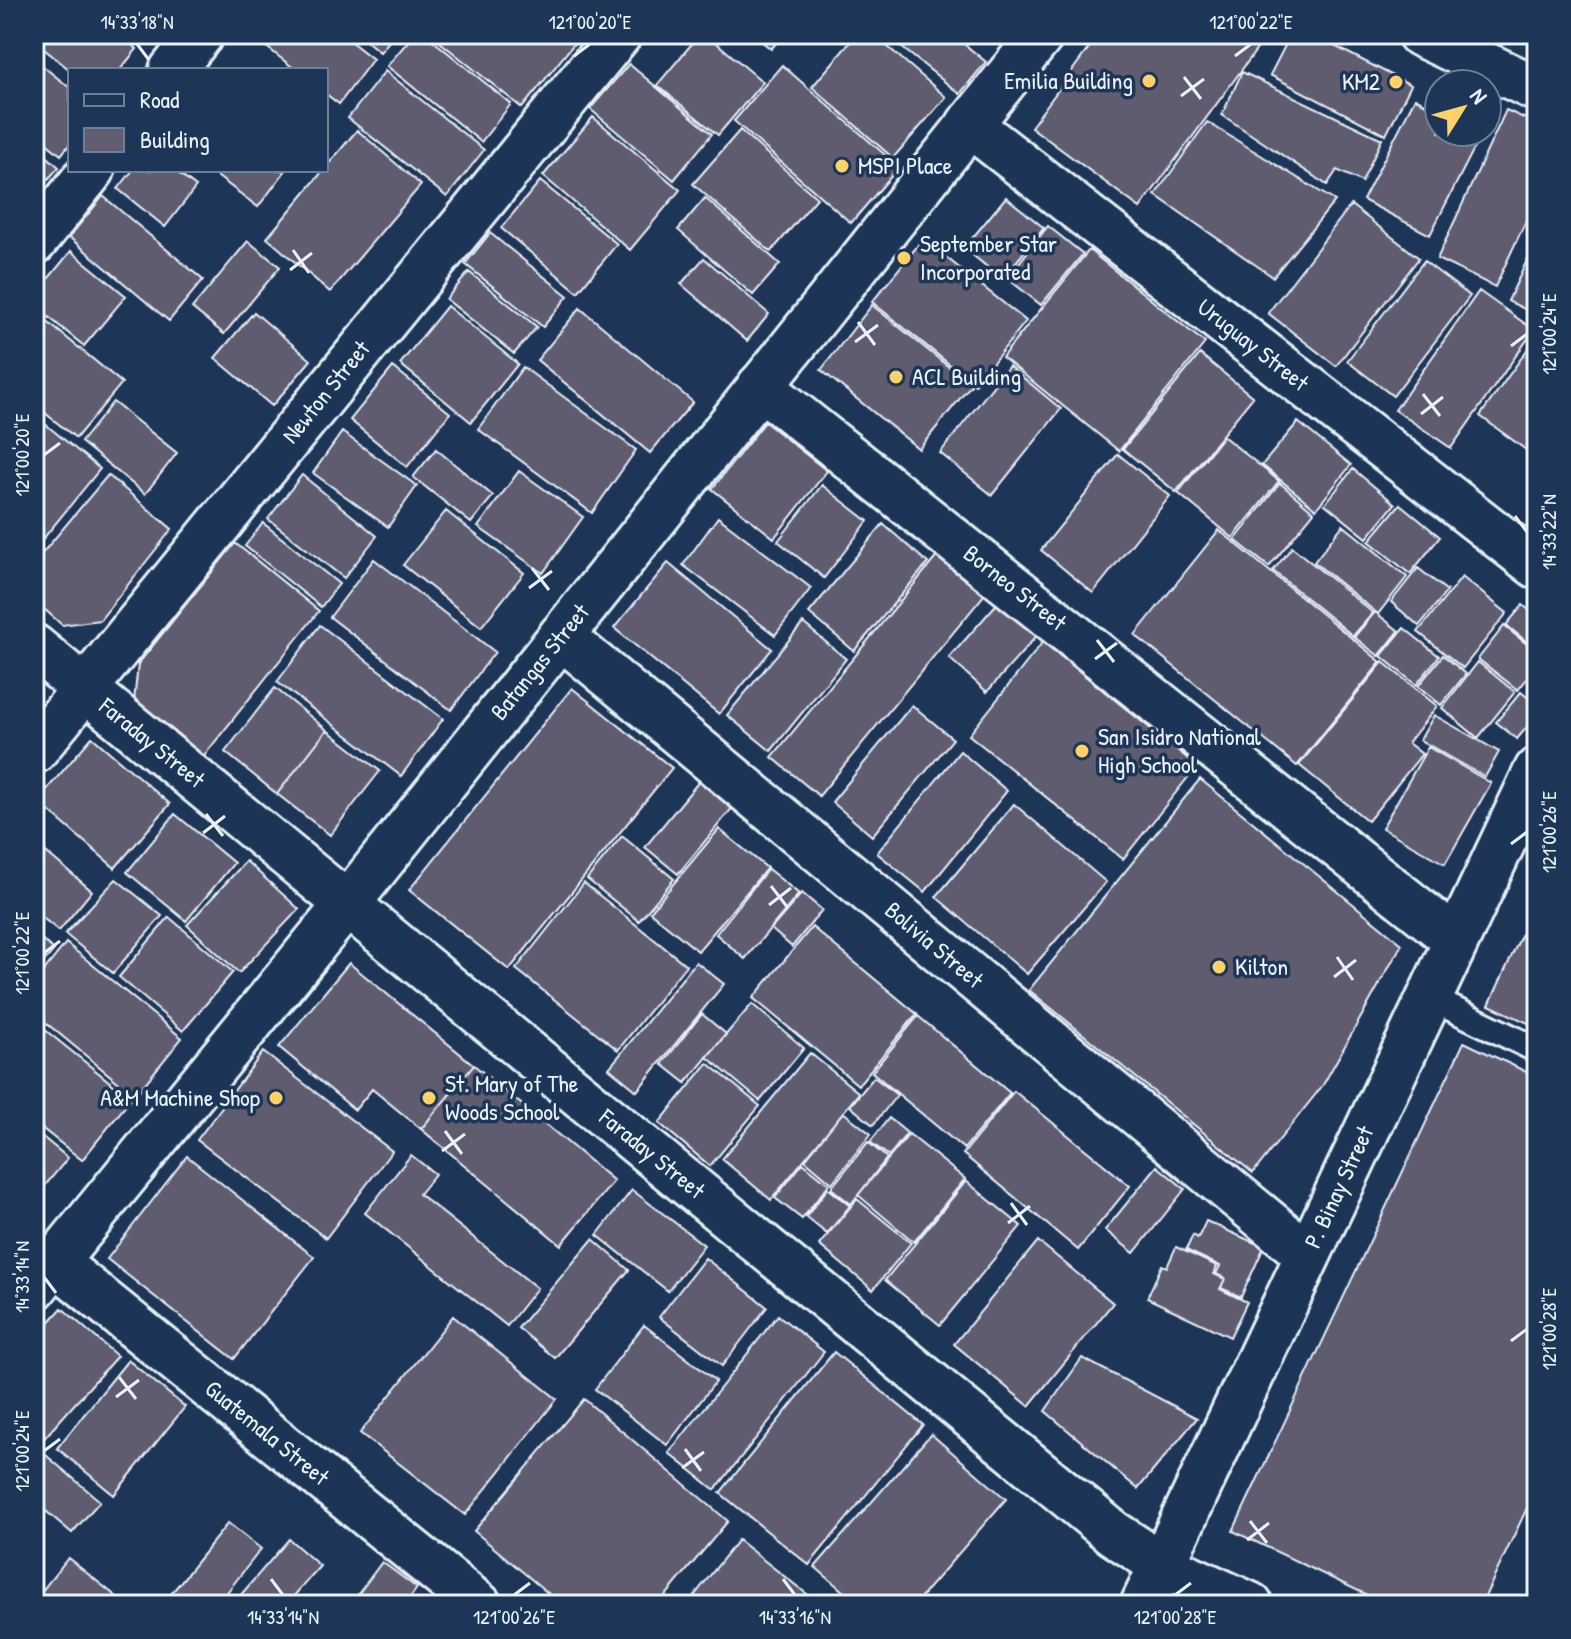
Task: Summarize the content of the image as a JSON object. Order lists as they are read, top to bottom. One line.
{"streets":{"street":["Uruguay Street","Newton Street","Borneo Street","Batangas Street","Faraday Street","Bolivia Street","P. Binay Street","Guatemala Street"]},"crossings":[["Uruguay Street","Batangas Street"],["Newton Street","Faraday Street"],["Borneo Street","Batangas Street"],["Borneo Street","P. Binay Street"],["Batangas Street","Faraday Street"],["Batangas Street","Bolivia Street"],["Batangas Street","Guatemala Street"],["Faraday Street","P. Binay Street"],["Bolivia Street","P. Binay Street"]],"places":["Emilia Building","KM2","MSPI Place","September Star Incorporated","ACL Building","San Isidro National High School","Kilton","A&M Machine Shop","St. Mary of The Woods School"],"legend":["Road","Building"],"north":"top right","coordinates":["14°33'18\"N","121°00'20\"E","121°00'22\"E","121°00'24\"E","14°33'22\"N","121°00'26\"E","14°33'14\"N","121°00'28\"E","14°33'16\"N"]}
